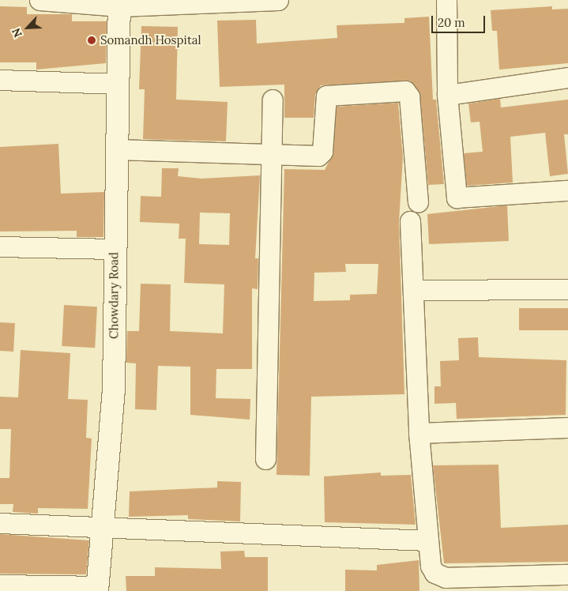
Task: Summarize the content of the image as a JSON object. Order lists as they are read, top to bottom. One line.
{"streets":{"street":["Chowdary Road"]},"places":["Somandh Hospital"],"scale_bar":"20 m","north":"bottom left"}
